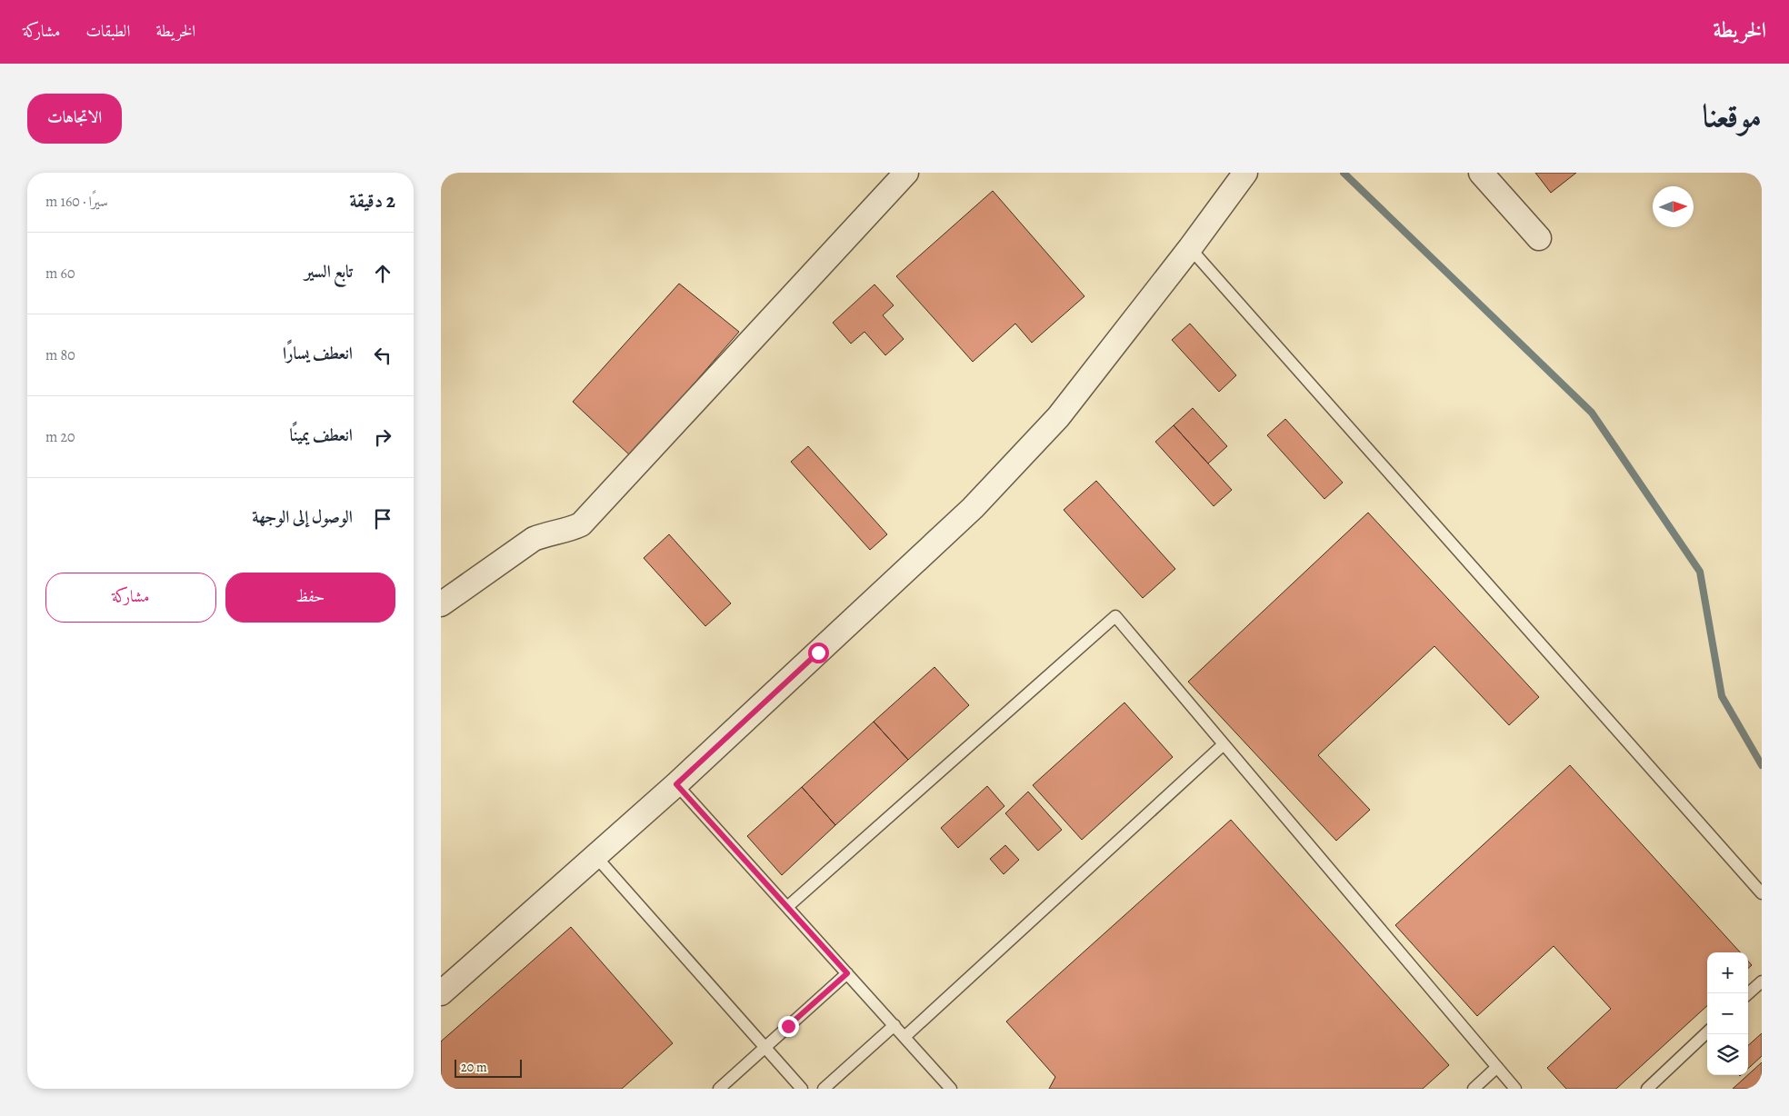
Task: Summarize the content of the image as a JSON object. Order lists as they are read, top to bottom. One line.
{"scale_bar":"20 m","north":"right","page":{"header":"الخريطة","nav":["الخريطة","الطبقات","مشاركة"],"title":"موقعنا","buttons":["الاتجاهات",["حفظ","مشاركة"]],"heading":["2 دقيقة","سيرًا · 160 m"],"list":[["تابع السير","60 m"],["انعطف يسارًا","80 m"],["انعطف يمينًا","20 m"],"الوصول إلى الوجهة"],"map_buttons":["+","−"],"scale":"20 m"}}
